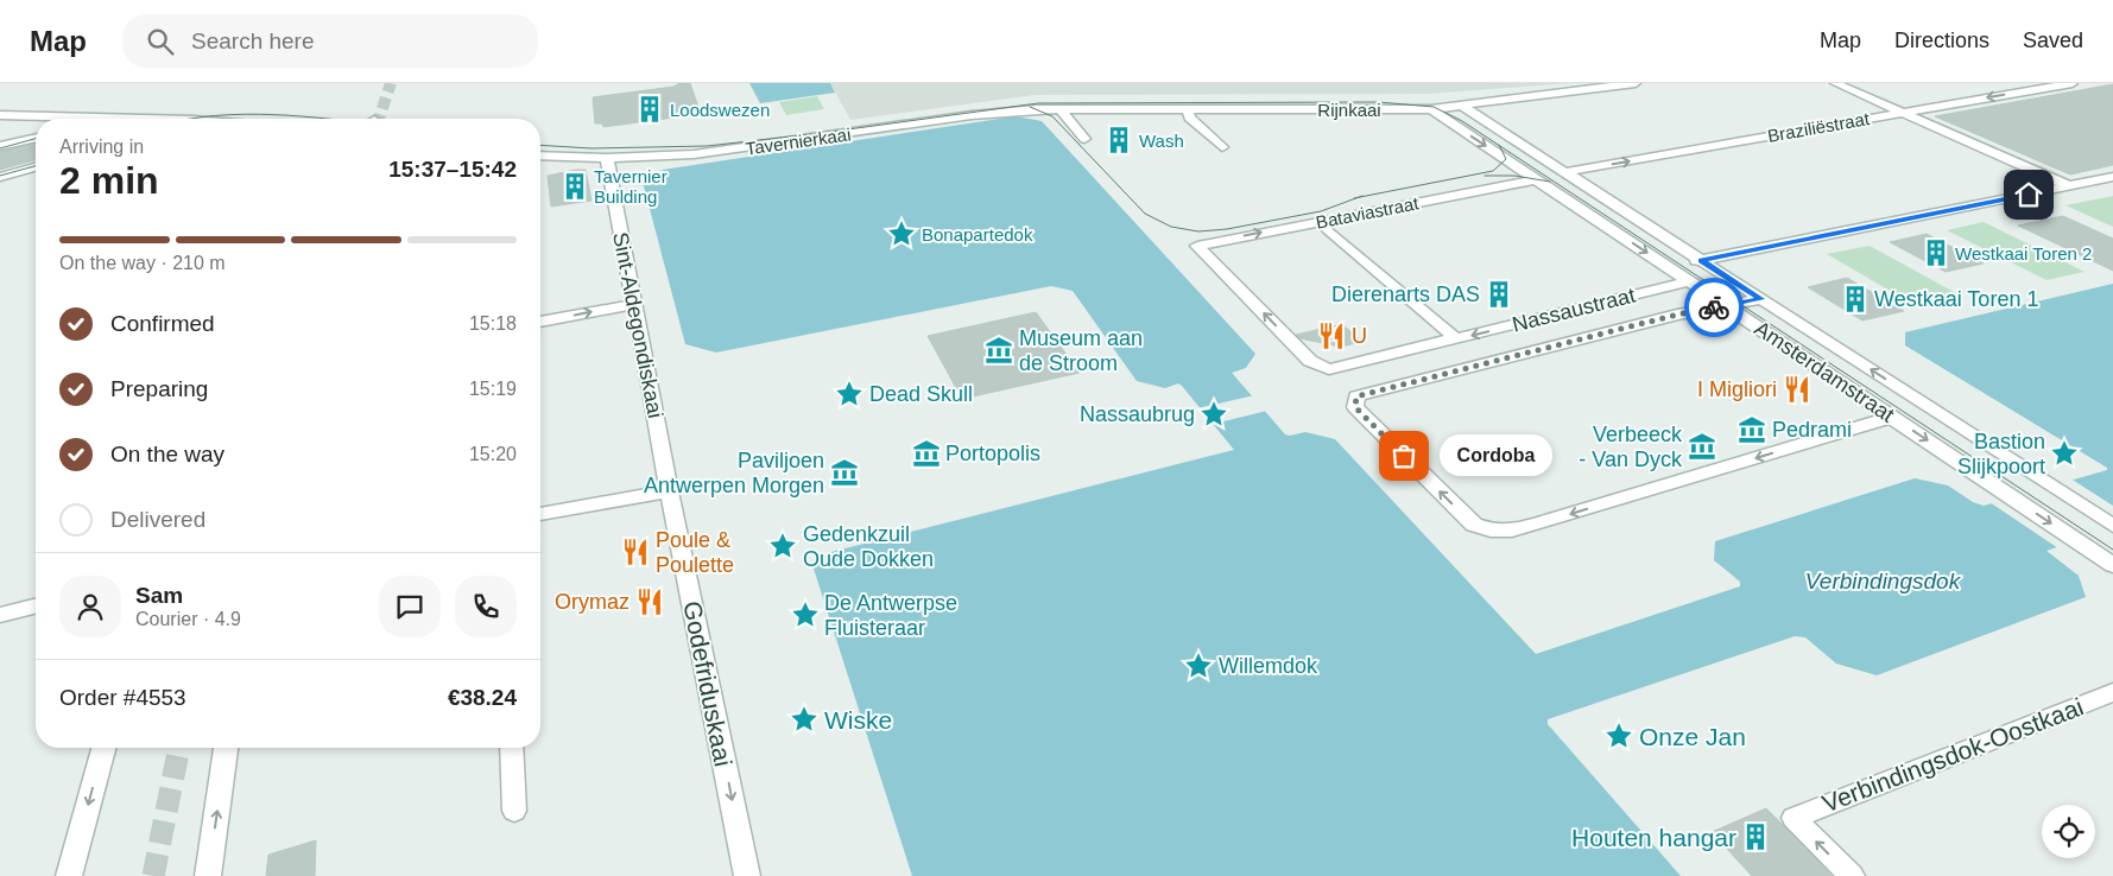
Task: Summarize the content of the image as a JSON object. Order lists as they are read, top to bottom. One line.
{"streets":{"street":["Rijnkaai","Braziliëstraat","Tavernierkaai","Bataviastraat","Nassaustraat","Sint-Aldegondiskaai","Amsterdamstraat","Godefriduskaai","Verbindingsdok-Oostkaai"]},"crossings":[["Rijnkaai","Tavernierkaai"],["Rijnkaai","Amsterdamstraat"],["Braziliëstraat","Amsterdamstraat"],["Tavernierkaai","Sint-Aldegondiskaai"],["Bataviastraat","Nassaustraat"],["Bataviastraat","Amsterdamstraat"],["Nassaustraat","Amsterdamstraat"],["Sint-Aldegondiskaai","Godefriduskaai"]],"one_way":["Godefriduskaai"],"water":["Verbindingsdok"],"places":{"building":["Loodswezen","Wash","Tavernier Building","Westkaai Toren 2","Dierenarts DAS","Westkaai Toren 1","Houten hangar"],"place":["Bonapartedok","Dead Skull","Nassaubrug","Bastion Slijkpoort","Gedenkzuil Oude Dokken","De Antwerpse Fluisteraar","Willemdok","Wiske","Onze Jan"],"restaurant":["U","I Migliori","Poule & Poulette","Orymaz"],"museum":["Museum aan de Stroom","Pedrami","Verbeeck - Van Dyck","Portopolis","Paviljoen Antwerpen Morgen"],"other":["Cordoba"]},"page":{"header":"Map","search":"Search here","nav":["Map","Directions","Saved"],"heading":["2 min","Arriving in","15:37–15:42"],"panel":["Sam","Courier · 4.9","Order #4553","€38.24"],"bar":"On the way · 210 m","list":[["Confirmed","15:18"],["Preparing","15:19"],["On the way","15:20"],"Delivered"],"bubble":"Cordoba"}}
